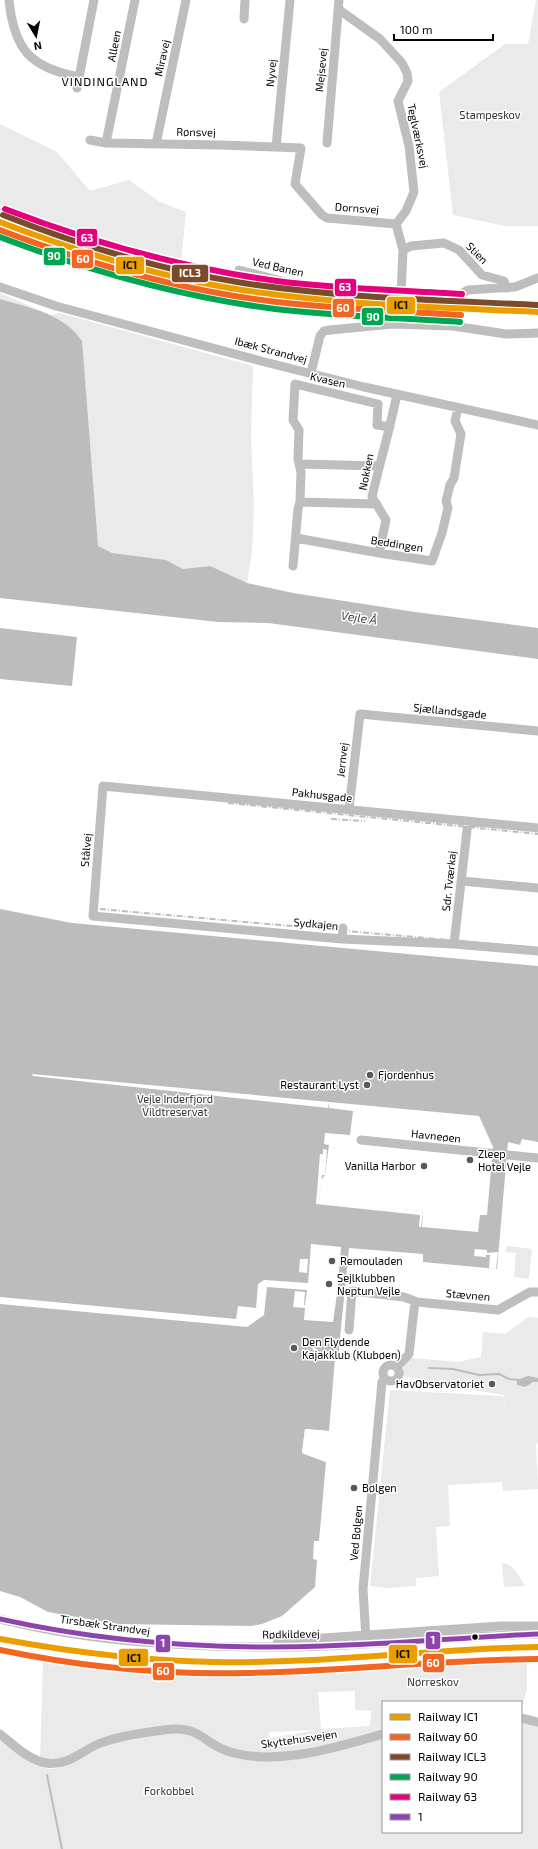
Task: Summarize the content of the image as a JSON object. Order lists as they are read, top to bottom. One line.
{"streets":{"street":["Alleen","Miravej","Mejsevej","Nyvej","Rønsvej","Teglværksvej","Dornsvej","Stien","Ved Banen","Ibæk Strandvej","Kvasen","Nokken","Beddingen","Sjællandsgade","Jernvej","Pakhusgade","Stålvej","Sdr. Tværkaj","Sydkajen","Havneøen","Stævnen","Ved Bølgen","Tirsbæk Strandvej","Rødkildevej","Skyttehusvejen"]},"crossings":[["Alleen","Rønsvej"],["Miravej","Rønsvej"],["Mejsevej","Teglværksvej"],["Nyvej","Rønsvej"],["Rønsvej","Dornsvej"],["Teglværksvej","Dornsvej"],["Ibæk Strandvej","Nokken"],["Ibæk Strandvej","Beddingen"],["Kvasen","Nokken"],["Kvasen","Beddingen"],["Nokken","Beddingen"],["Sjællandsgade","Jernvej"],["Jernvej","Pakhusgade"],["Pakhusgade","Stålvej"],["Pakhusgade","Sdr. Tværkaj"],["Stålvej","Sydkajen"],["Sdr. Tværkaj","Sydkajen"],["Stævnen","Ved Bølgen"],["Ved Bølgen","Rødkildevej"],["Tirsbæk Strandvej","Rødkildevej"]],"districts":["VINDINGLAND"],"water":["Vejle Å"],"parks":["Stampeskov","Vejle Inderfjord Vildtreservat","Nørreskov","Forkobbel"],"places":["Fjordenhus","Restaurant Lyst","Zleep Hotel Vejle","Vanilla Harbor","Remouladen","Sejlklubben Neptun Vejle","Den Flydende Kajakklub (Klubøen)","HavObservatoriet","Bølgen"],"lines":["rail line 63","rail line ICL3","rail line IC1","rail line 60","rail line 90","transit line 1"],"legend":["Railway IC1","Railway 60","Railway ICL3","Railway 90","Railway 63","1"],"scale_bar":"100 m","north":"bottom"}
